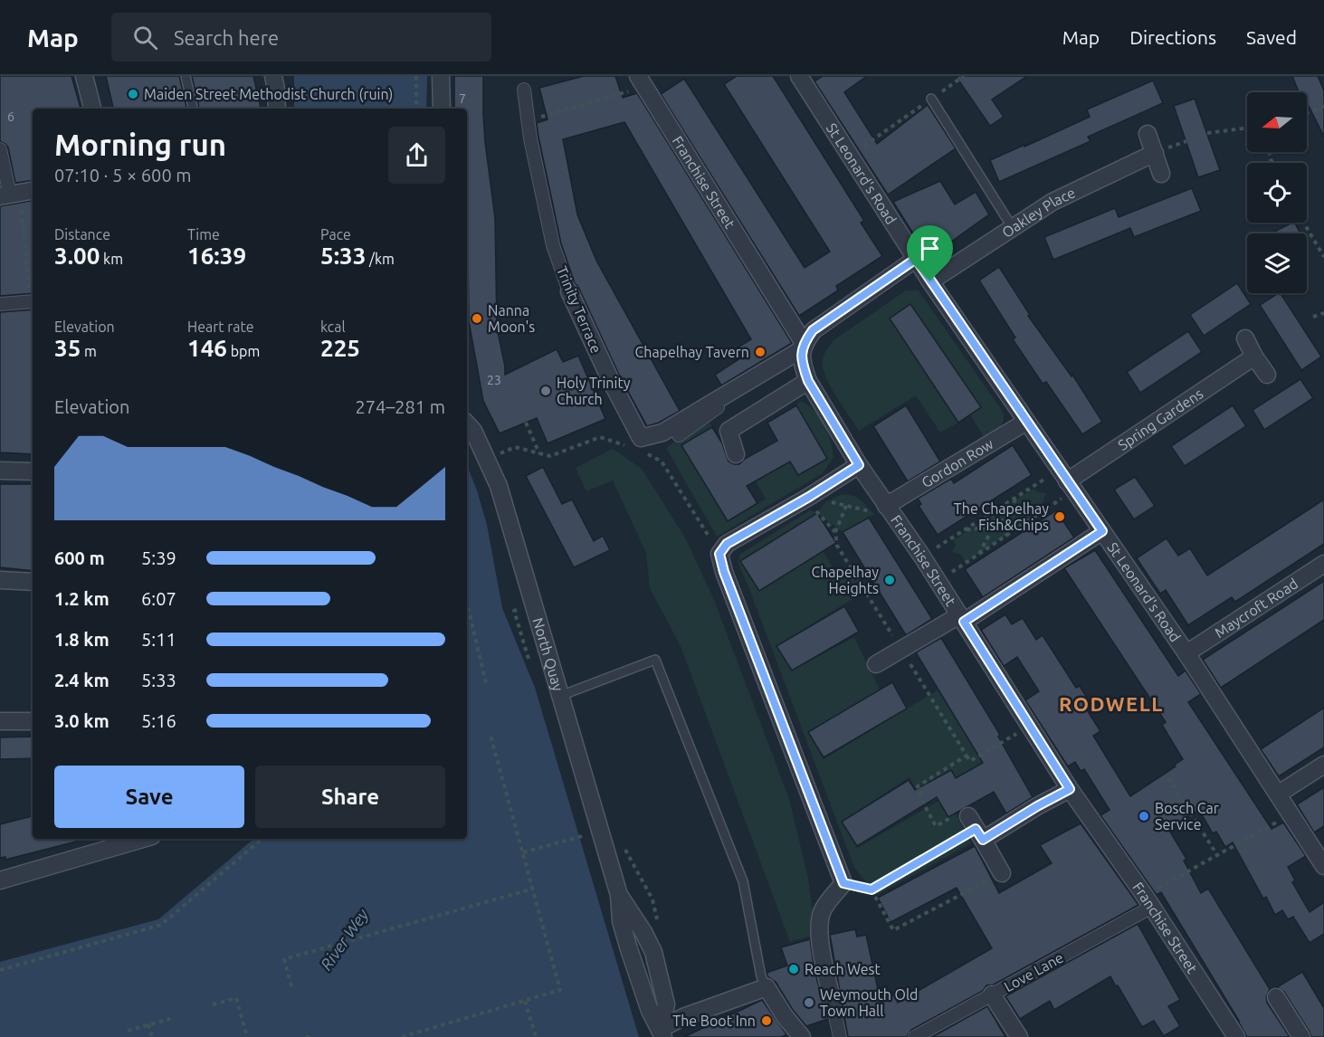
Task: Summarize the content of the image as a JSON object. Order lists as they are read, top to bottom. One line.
{"streets":{"street":["St Leonard's Road","Franchise Street","Oakley Place","Trinity Terrace","Spring Gardens","Gordon Row","Maycroft Road","North Quay","Love Lane"]},"crossings":[["St Leonard's Road","Oakley Place"],["St Leonard's Road","Spring Gardens"],["St Leonard's Road","Gordon Row"],["St Leonard's Road","Maycroft Road"],["Franchise Street","Trinity Terrace"],["Franchise Street","Gordon Row"],["Franchise Street","Love Lane"]],"districts":["RODWELL"],"water":["River Wey"],"places":["Maiden Street Methodist Church (ruin)","Nanna Moon's","Chapelhay Tavern","Holy Trinity Church","The Chapelhay Fish&Chips","Chapelhay Heights","Bosch Car Service","Reach West","Weymouth Old Town Hall","The Boot Inn"],"house_numbers":["7","6","23"],"north":"left","page":{"header":"Map","search":"Search here","nav":["Map","Directions","Saved"],"heading":["Morning run","07:10 · 5 × 600 m"],"stats":[["Distance","3.00 km"],["Time","16:39"],["Pace","5:33 /km"],["Elevation","35 m"],["Heart rate","146 bpm"],["kcal","225"]],"chart":["Elevation","274–281 m"],"list":[{"name":"600 m","note":"5:39"},{"name":"1.2 km","note":"6:07"},{"name":"1.8 km","note":"5:11"},{"name":"2.4 km","note":"5:33"},{"name":"3.0 km","note":"5:16"}],"buttons":["Save","Share"]}}
